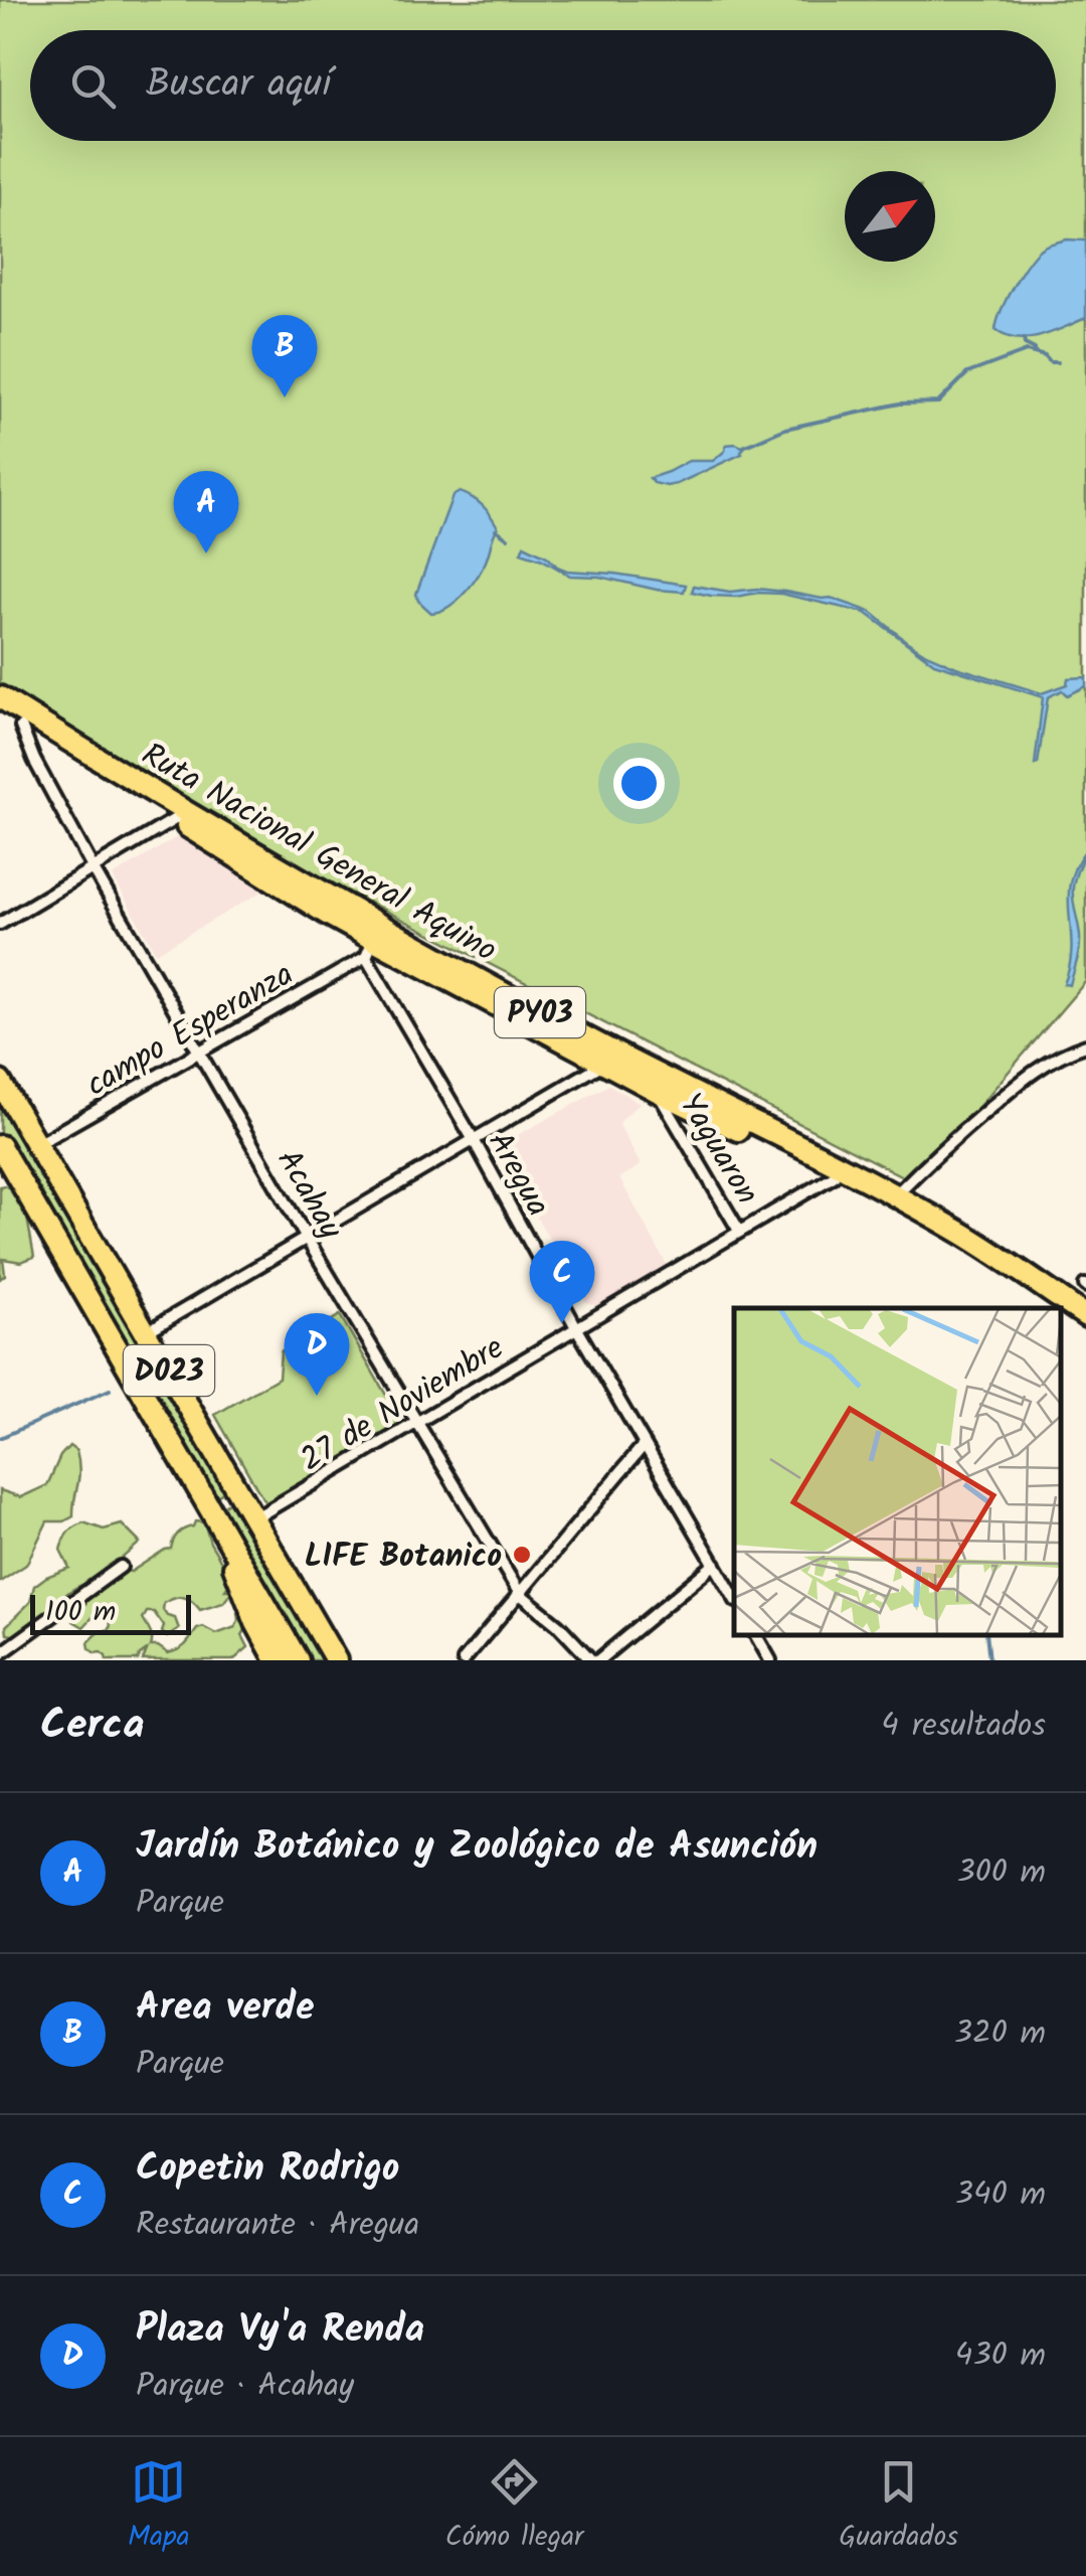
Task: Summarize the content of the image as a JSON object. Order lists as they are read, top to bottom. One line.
{"streets":{"highway":["Ruta Nacional General Aquino","PY03","D023"],"street":["campo Esperanza","Yaguaron","Aregua","Acahay","27 de Noviembre"]},"crossings":[["Ruta Nacional General Aquino","campo Esperanza"],["Ruta Nacional General Aquino","Yaguaron"],["Ruta Nacional General Aquino","Aregua"],["Ruta Nacional General Aquino","Acahay"],["Ruta Nacional General Aquino","27 de Noviembre"],["campo Esperanza","Aregua"],["campo Esperanza","Acahay"],["campo Esperanza","D023"],["Yaguaron","27 de Noviembre"],["Aregua","27 de Noviembre"],["Acahay","27 de Noviembre"],["D023","27 de Noviembre"]],"places":["LIFE Botanico"],"scale_bar":"100 m","north":"top right","page":{"search":"Buscar aquí","pins":["B","A","C","D"],"scale":"100 m","heading":["Cerca","4 resultados"],"list":[{"mark":"A","name":"Jardín Botánico y Zoológico de Asunción","note":"Parque","value":"300 m"},{"mark":"B","name":"Area verde","note":"Parque","value":"320 m"},{"mark":"C","name":"Copetin Rodrigo","note":"Restaurante · Aregua","value":"340 m"},{"mark":"D","name":"Plaza Vy'a Renda","note":"Parque · Acahay","value":"430 m"}],"nav":["Mapa","Cómo llegar","Guardados"]}}
